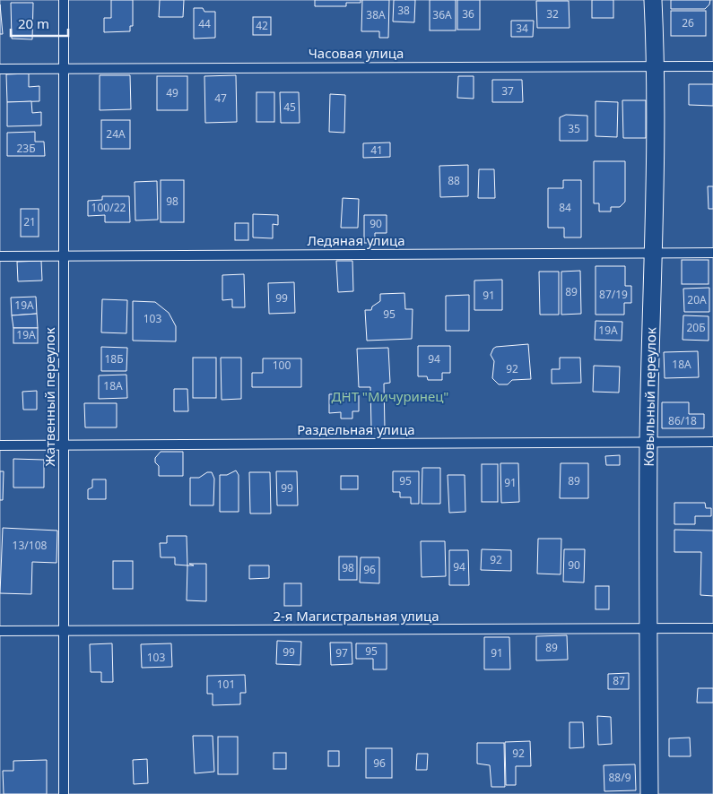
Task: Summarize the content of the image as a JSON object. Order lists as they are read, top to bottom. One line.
{"streets":{"street":["Ковыльный переулок"],"lane":["Часовая улица","Ледяная улица","Жатвенный переулок","Раздельная улица","2-я Магистральная улица"]},"crossings":[["Часовая улица","Жатвенный переулок"],["Часовая улица","Ковыльный переулок"],["Ледяная улица","Жатвенный переулок"],["Ледяная улица","Ковыльный переулок"],["Жатвенный переулок","Раздельная улица"],["Жатвенный переулок","2-я Магистральная улица"],["Ковыльный переулок","Раздельная улица"],["Ковыльный переулок","2-я Магистральная улица"]],"parks":["ДНТ \"Мичуринец\""],"house_numbers":["38","36","32","38А","36А","26","44","42","34","37","49","47","45","35","24А","23Б","41","88","98","100/22","84","21","90","89","87/19","91","99","20А","19А","95","103","20Б","19А","19А","18Б","94","18А","100","92","18А","86/18","95","89","91","99","13/108","92","90","94","98","96","89","95","99","97","91","103","87","101","92","96","88/9"],"scale_bar":"20 m"}
